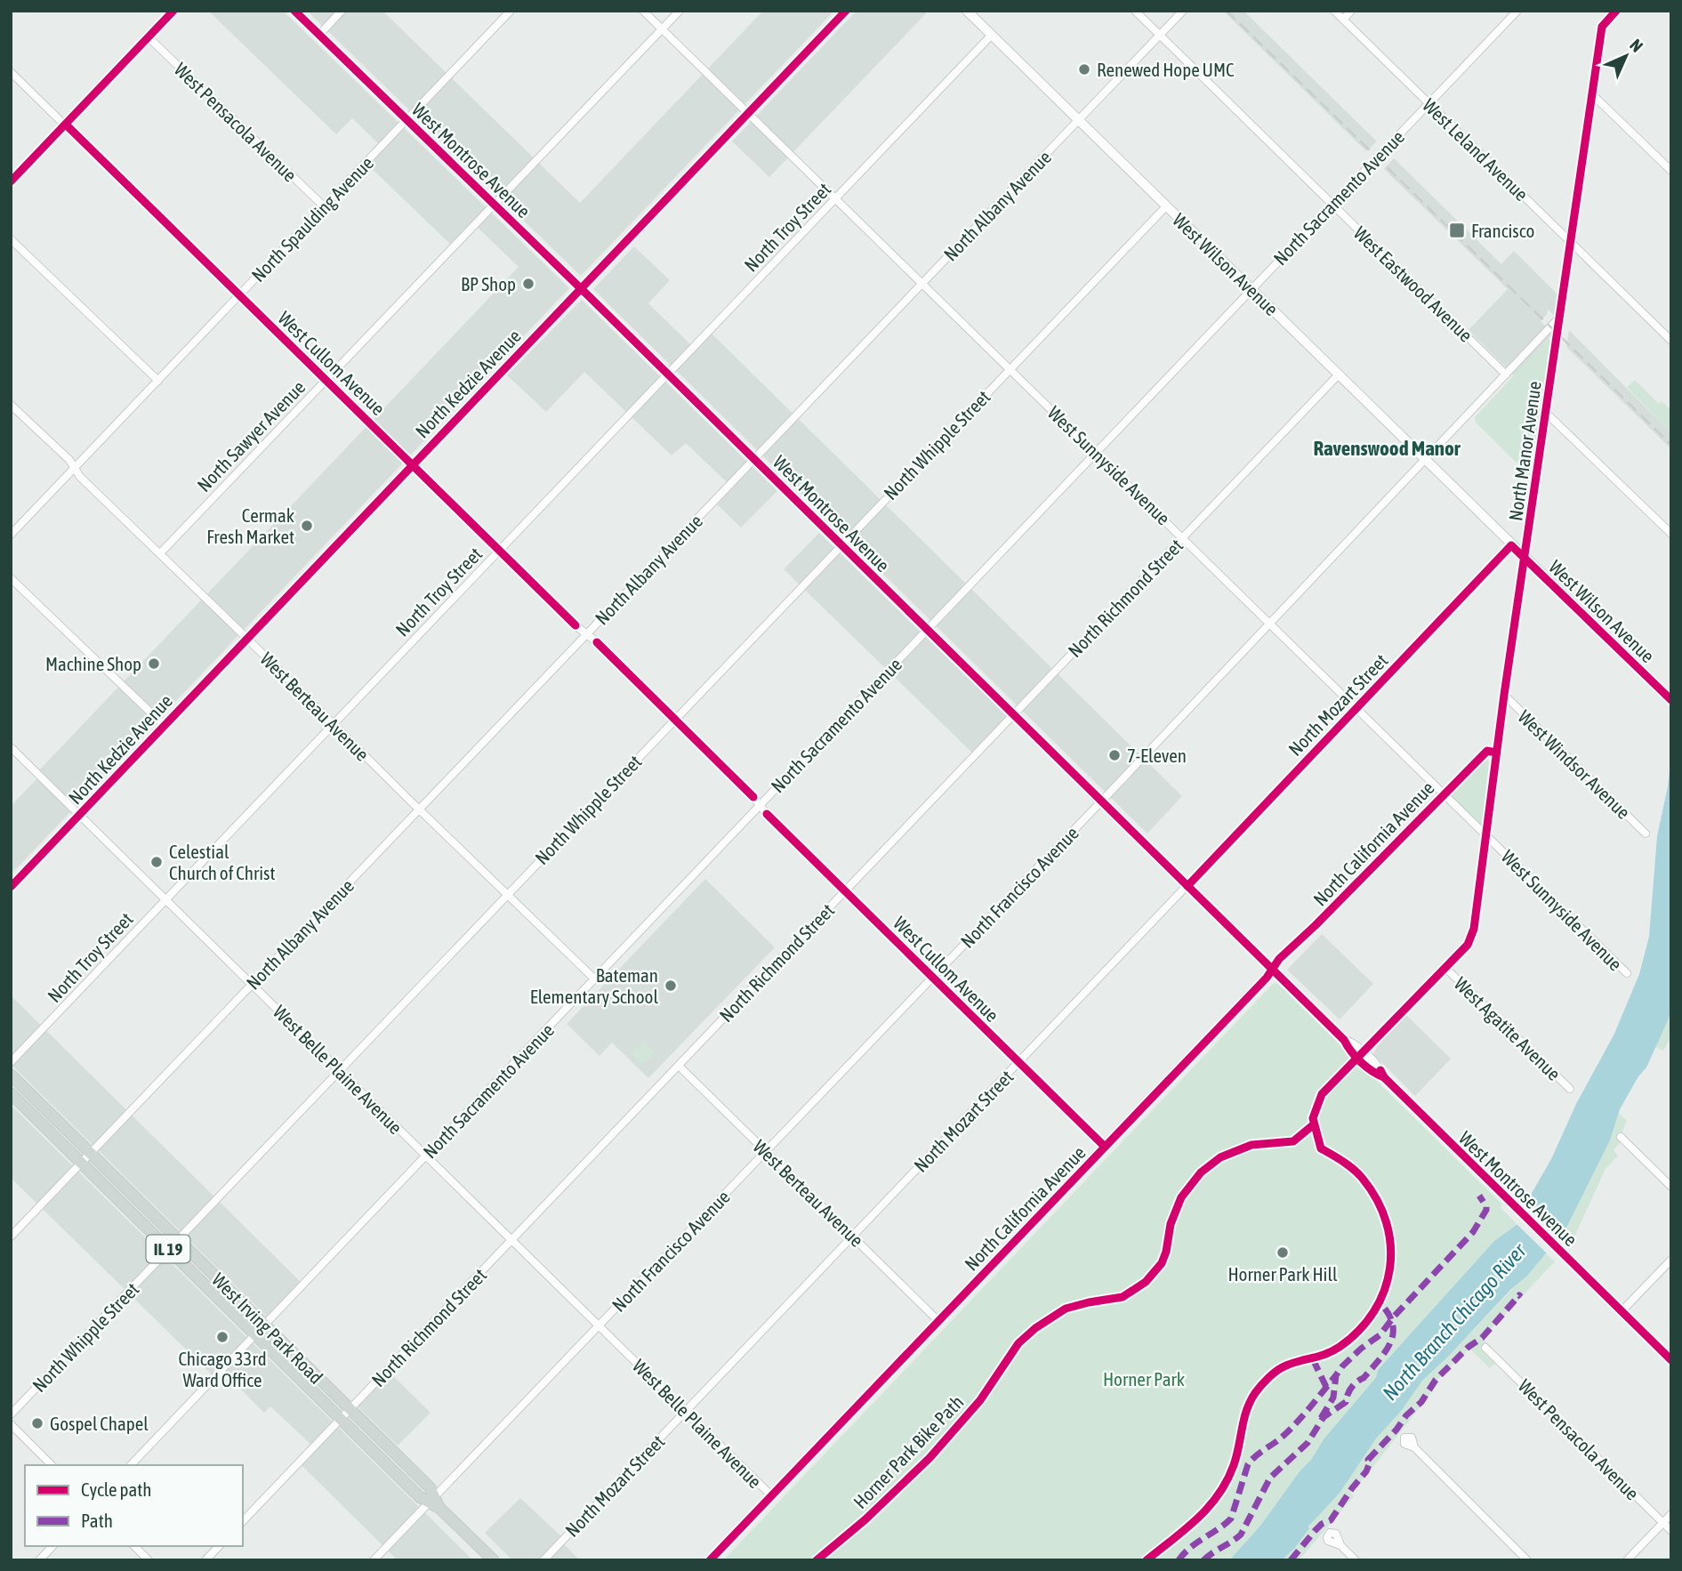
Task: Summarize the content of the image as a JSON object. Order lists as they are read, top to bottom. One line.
{"streets":{"main road":["West Montrose Avenue","West Wilson Avenue","North Kedzie Avenue","North California Avenue","IL 19","West Irving Park Road"],"street":["West Pensacola Avenue","West Leland Avenue","North Sacramento Avenue","North Albany Avenue","North Spaulding Avenue","North Troy Street","West Eastwood Avenue","West Cullom Avenue","North Sawyer Avenue","North Whipple Street","North Manor Avenue","West Sunnyside Avenue","North Richmond Street","North Mozart Street","West Berteau Avenue","West Windsor Avenue","North Francisco Avenue","West Agatite Avenue","West Belle Plaine Avenue"],"cycle path":["Horner Park Bike Path"]},"crossings":[["West Pensacola Avenue","North Spaulding Avenue"],["West Leland Avenue","North Sacramento Avenue"],["West Leland Avenue","North Manor Avenue"],["West Montrose Avenue","North Sacramento Avenue"],["West Montrose Avenue","North Albany Avenue"],["West Montrose Avenue","North Spaulding Avenue"],["West Montrose Avenue","North Troy Street"],["West Montrose Avenue","North Kedzie Avenue"],["West Montrose Avenue","North Sawyer Avenue"],["West Montrose Avenue","North Whipple Street"],["West Montrose Avenue","North Manor Avenue"],["West Montrose Avenue","North Richmond Street"],["West Montrose Avenue","North Mozart Street"],["West Montrose Avenue","North California Avenue"],["West Montrose Avenue","North Francisco Avenue"],["North Sacramento Avenue","West Wilson Avenue"],["North Sacramento Avenue","West Eastwood Avenue"],["North Sacramento Avenue","West Cullom Avenue"],["North Sacramento Avenue","West Sunnyside Avenue"],["North Sacramento Avenue","West Berteau Avenue"],["North Sacramento Avenue","West Belle Plaine Avenue"],["North Sacramento Avenue","West Irving Park Road"],["North Albany Avenue","West Wilson Avenue"],["North Albany Avenue","West Eastwood Avenue"],["North Albany Avenue","West Cullom Avenue"],["North Albany Avenue","West Sunnyside Avenue"],["North Albany Avenue","West Berteau Avenue"],["North Albany Avenue","West Belle Plaine Avenue"],["North Albany Avenue","West Irving Park Road"],["North Spaulding Avenue","West Cullom Avenue"],["North Spaulding Avenue","West Berteau Avenue"],["North Troy Street","West Wilson Avenue"],["North Troy Street","West Cullom Avenue"],["North Troy Street","West Sunnyside Avenue"],["North Troy Street","West Berteau Avenue"],["North Troy Street","West Belle Plaine Avenue"],["West Wilson Avenue","North Whipple Street"],["West Wilson Avenue","North Manor Avenue"],["West Wilson Avenue","North Richmond Street"],["West Wilson Avenue","North Mozart Street"],["West Wilson Avenue","North Francisco Avenue"],["West Eastwood Avenue","North Francisco Avenue"],["West Cullom Avenue","North Kedzie Avenue"],["West Cullom Avenue","North Sawyer Avenue"],["West Cullom Avenue","North Whipple Street"],["West Cullom Avenue","North Richmond Street"],["West Cullom Avenue","North Mozart Street"],["West Cullom Avenue","North California Avenue"],["West Cullom Avenue","North Francisco Avenue"],["North Kedzie Avenue","West Sunnyside Avenue"],["North Kedzie Avenue","West Berteau Avenue"],["North Kedzie Avenue","West Belle Plaine Avenue"],["North Sawyer Avenue","West Sunnyside Avenue"],["North Sawyer Avenue","West Berteau Avenue"],["North Whipple Street","West Sunnyside Avenue"],["North Whipple Street","West Berteau Avenue"],["North Whipple Street","West Belle Plaine Avenue"],["North Whipple Street","West Irving Park Road"],["North Manor Avenue","West Sunnyside Avenue"],["North Manor Avenue","West Windsor Avenue"],["North Manor Avenue","North California Avenue"],["North Manor Avenue","North Francisco Avenue"],["North Manor Avenue","West Agatite Avenue"],["West Sunnyside Avenue","North Richmond Street"],["West Sunnyside Avenue","North Mozart Street"],["West Sunnyside Avenue","North California Avenue"],["West Sunnyside Avenue","North Francisco Avenue"],["North Richmond Street","West Berteau Avenue"],["North Richmond Street","West Belle Plaine Avenue"],["North Richmond Street","West Irving Park Road"],["North Mozart Street","West Berteau Avenue"],["North Mozart Street","West Belle Plaine Avenue"],["West Berteau Avenue","North California Avenue"],["West Berteau Avenue","North Francisco Avenue"],["North California Avenue","West Belle Plaine Avenue"],["North Francisco Avenue","West Belle Plaine Avenue"],["North Francisco Avenue","West Irving Park Road"]],"districts":["Ravenswood Manor"],"water":["North Branch Chicago River"],"parks":["Horner Park"],"places":{"other":["Renewed Hope UMC","BP Shop","Cermak Fresh Market","Machine Shop","7-Eleven","Celestial Church of Christ","Bateman Elementary School","Horner Park Hill","Chicago 33rd Ward Office","Gospel Chapel"],"transit":["Francisco"]},"legend":["Cycle path","Path"],"north":"top right"}
